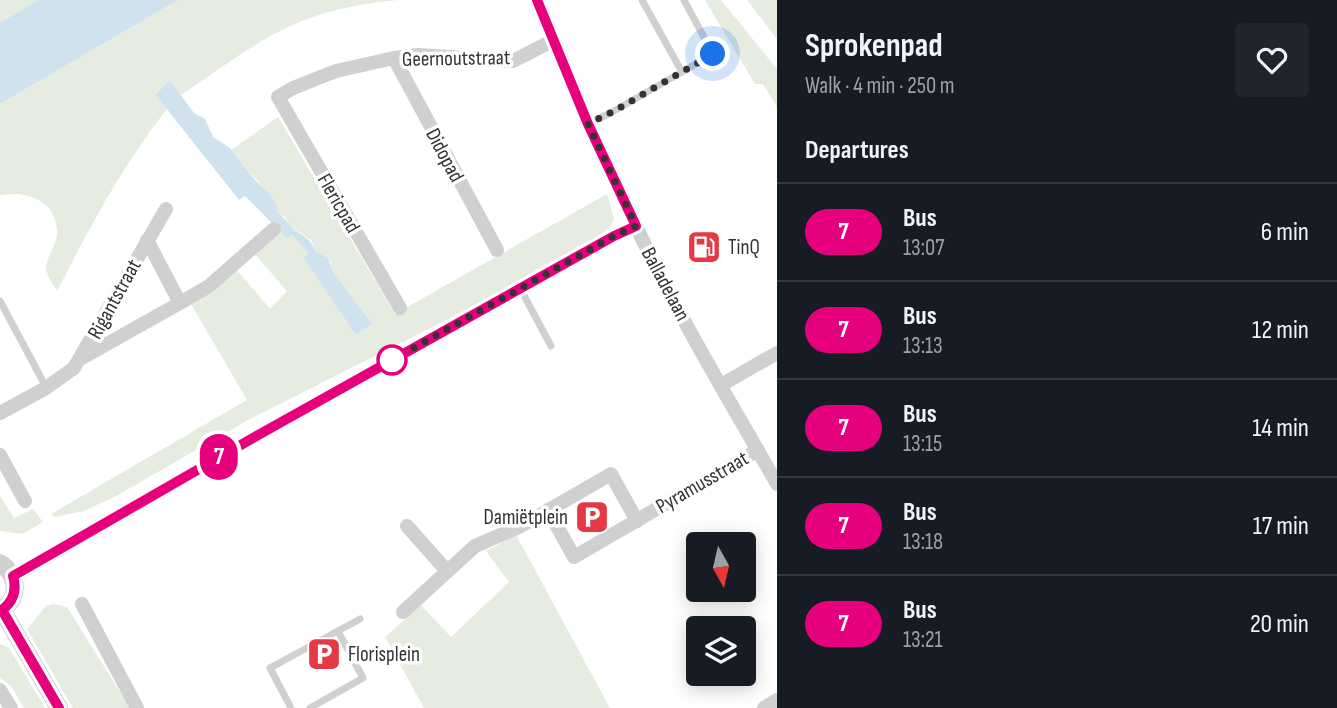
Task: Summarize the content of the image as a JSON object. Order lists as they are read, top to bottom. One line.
{"streets":{"street":["Geernoutstraat","Didopad","Flericpad","Balladelaan","Rigantstraat","Pyramusstraat"]},"crossings":[["Geernoutstraat","Didopad"],["Geernoutstraat","Flericpad"],["Geernoutstraat","Balladelaan"],["Balladelaan","Pyramusstraat"]],"places":{"fuel station":["TinQ"],"parking":["Damiëtplein","Florisplein"]},"lines":["bus line 7"],"north":"bottom","page":{"on_map":"7","heading":[["Sprokenpad","Walk · 4 min · 250 m"],"Departures"],"list":[{"mark":"7","name":"Bus","note":"13:07","value":"6 min"},{"mark":"7","name":"Bus","note":"13:13","value":"12 min"},{"mark":"7","name":"Bus","note":"13:15","value":"14 min"},{"mark":"7","name":"Bus","note":"13:18","value":"17 min"},{"mark":"7","name":"Bus","note":"13:21","value":"20 min"}]}}
